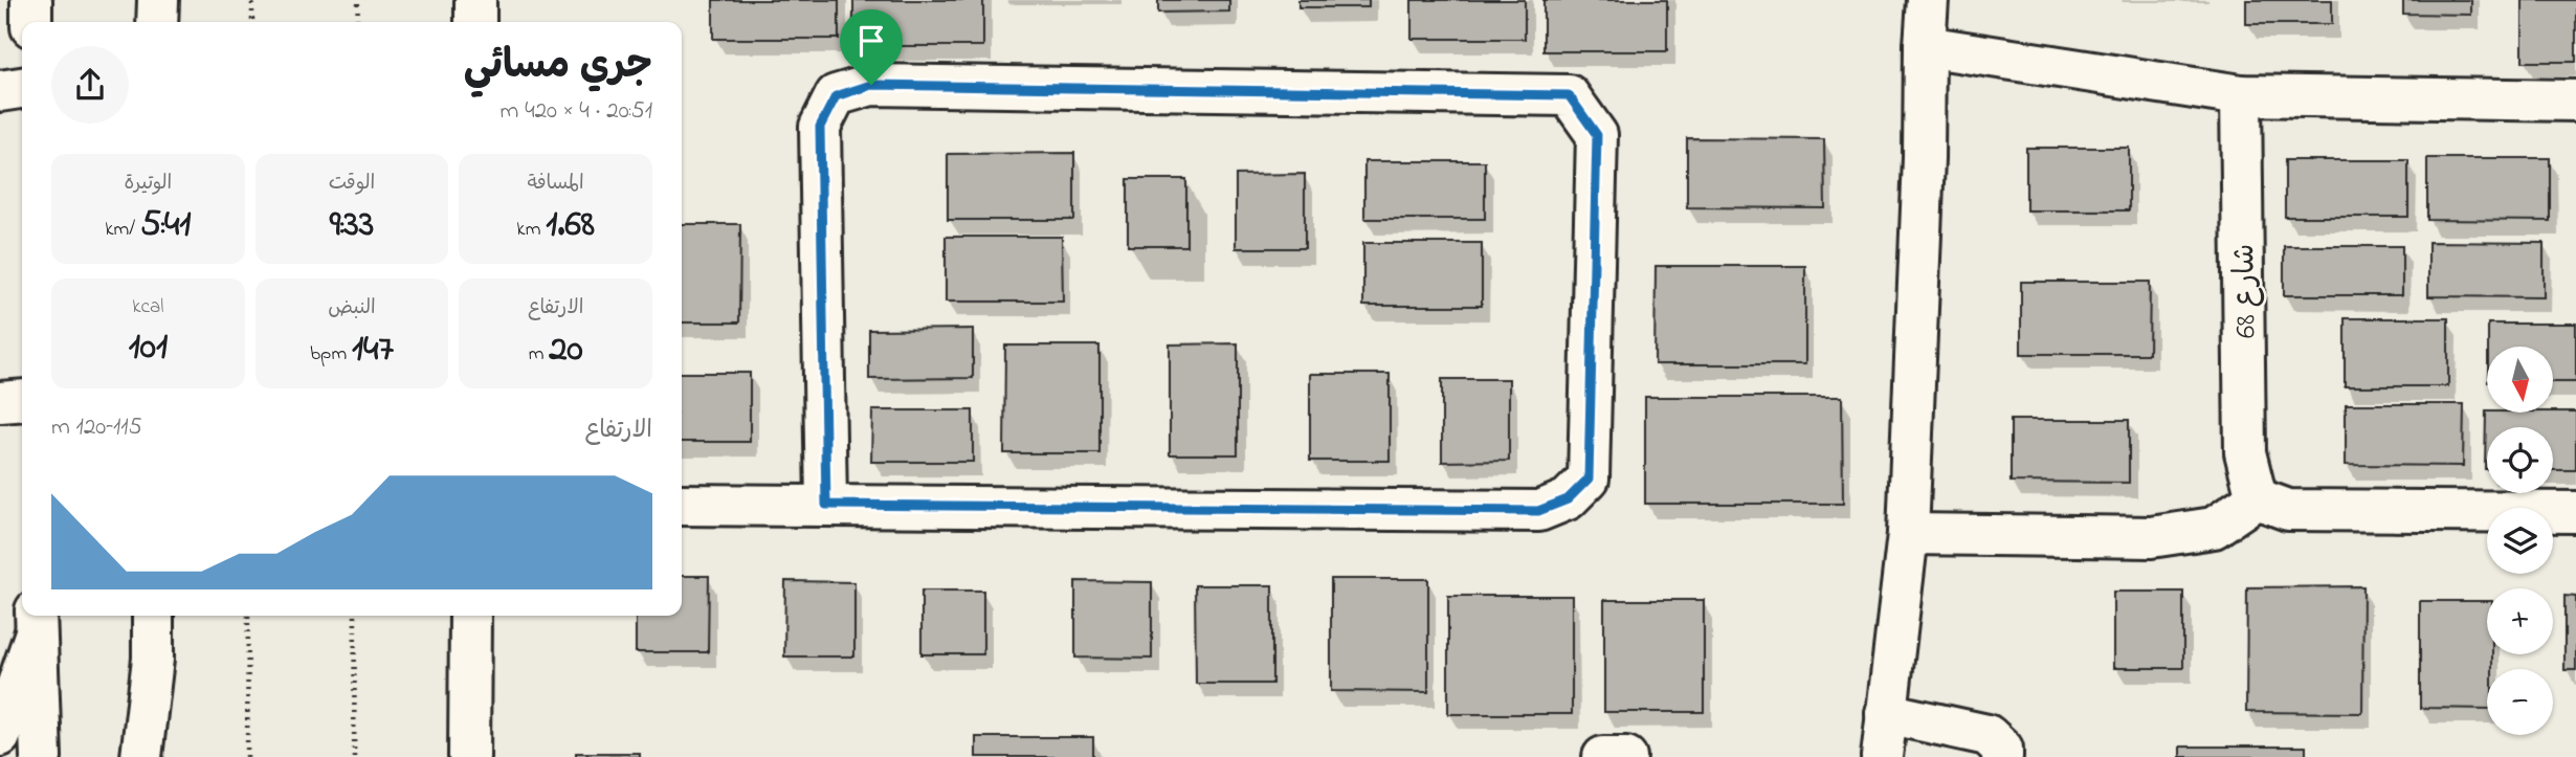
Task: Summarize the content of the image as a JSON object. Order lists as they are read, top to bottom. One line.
{"streets":{"street":["شارع 68"]},"north":"bottom","page":{"heading":["جري مسائي","20:51 · 4 × 420 m"],"stats":[["المسافة","1.68 km"],["الوقت","9:33"],["الوتيرة","5:41 /km"],["الارتفاع","20 m"],["النبض","147 bpm"],["kcal","101"]],"map_buttons":["+","−"],"chart":["الارتفاع","115–120 m"]}}
